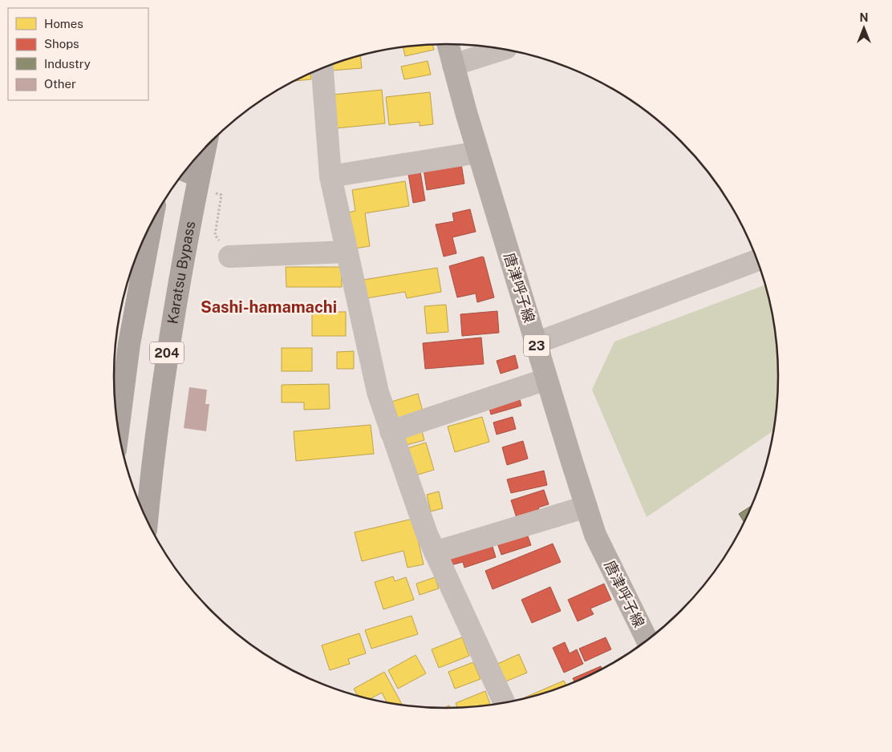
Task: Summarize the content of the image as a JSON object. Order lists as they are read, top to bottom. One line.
{"streets":{"highway":["Karatsu Bypass","204"],"main road":["唐津呼子線","23"]},"districts":["Sashi-hamamachi"],"legend":["Homes","Shops","Industry","Other"],"north":"top"}
